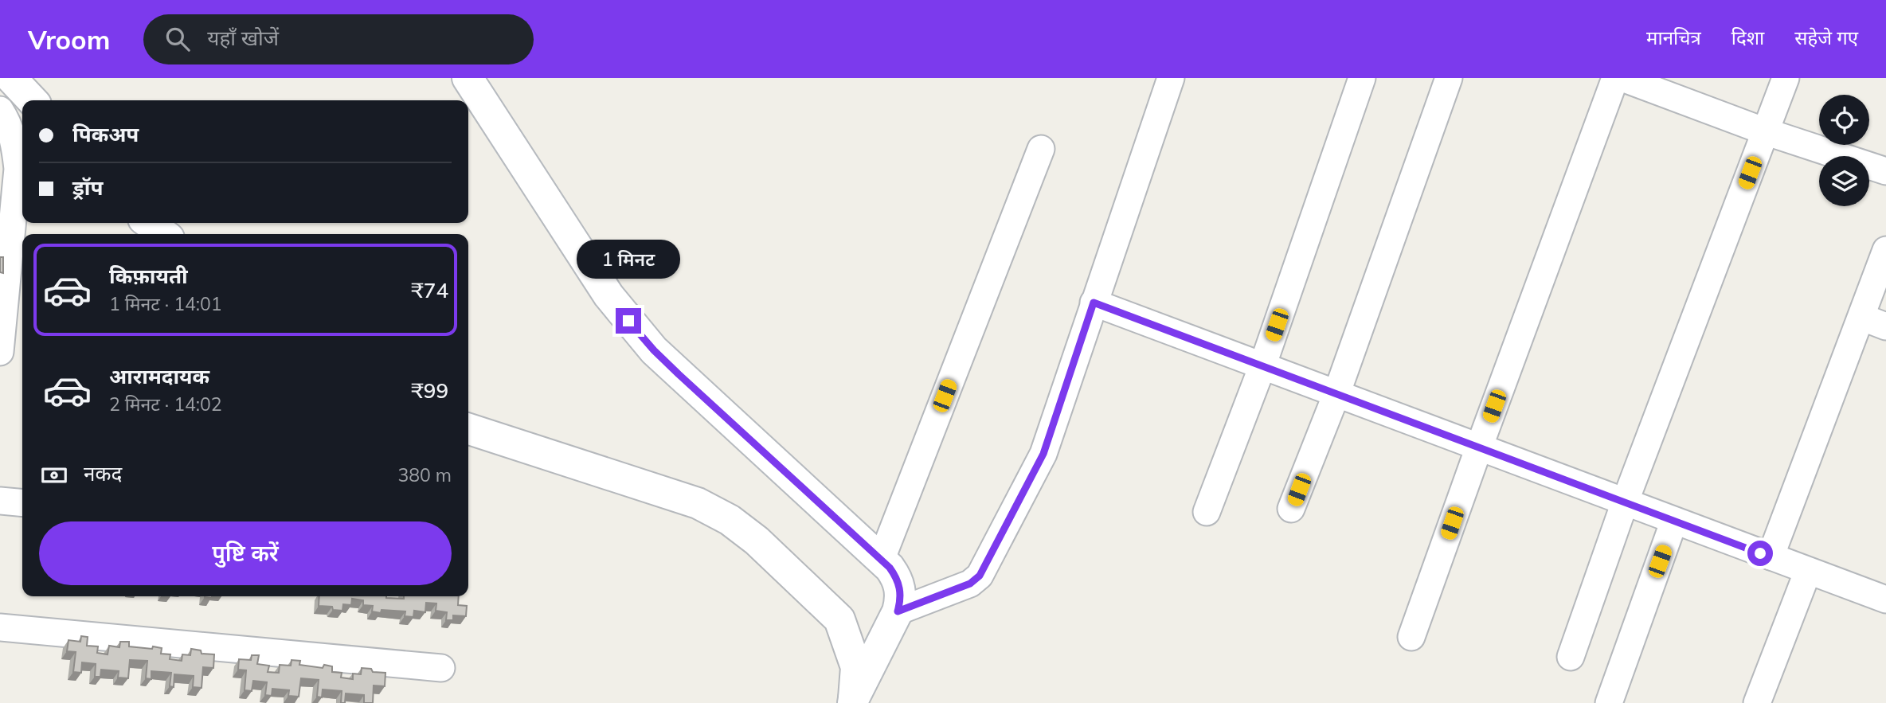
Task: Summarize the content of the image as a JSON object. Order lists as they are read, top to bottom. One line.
{"page":{"header":"Vroom","search":"यहाँ खोजें","nav":["मानचित्र","दिशा","सहेजे गए"],"banner":["पिकअप","ड्रॉप"],"bubble":"1 मिनट","list":[{"name":"किफ़ायती","note":"1 मिनट · 14:01","value":"₹74"},{"name":"आरामदायक","note":"2 मिनट · 14:02","value":"₹99"}],"pay":["नकद","380 m"],"buttons":"पुष्टि करें"}}
